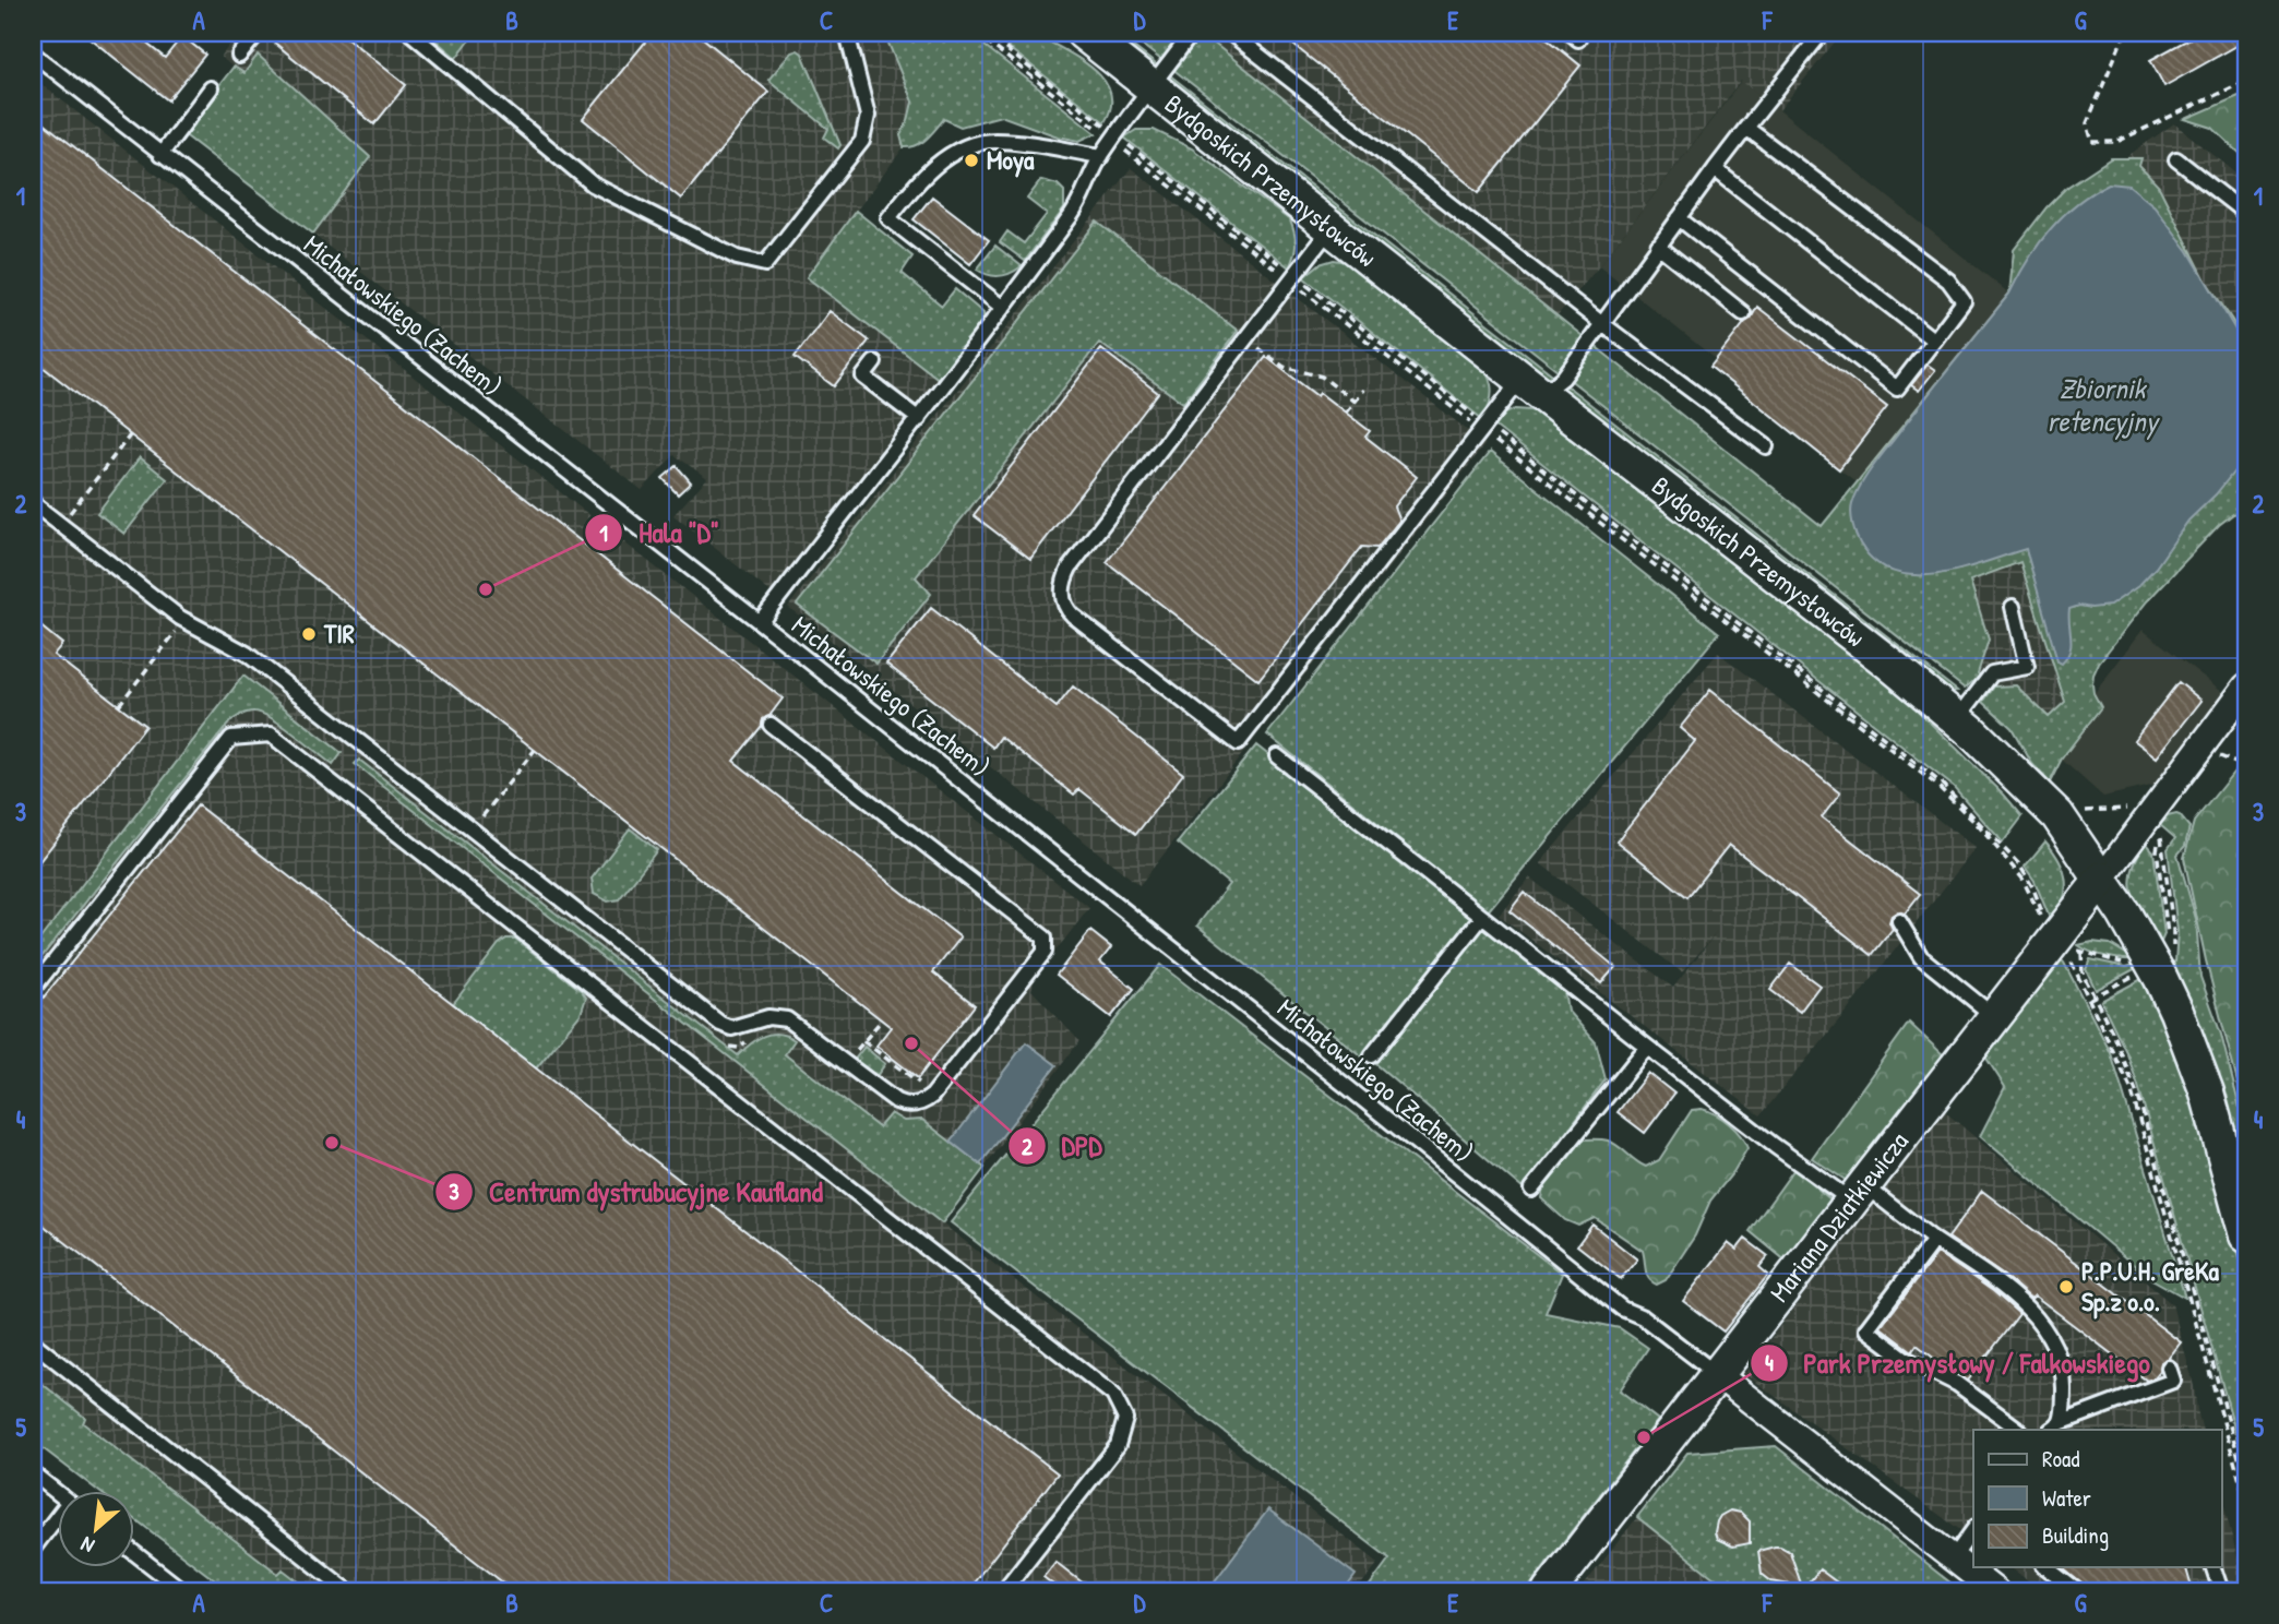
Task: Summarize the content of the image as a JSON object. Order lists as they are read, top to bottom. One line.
{"streets":{"street":["Bydgoskich Przemysłowców","Mariana Dziatkiewicza"],"lane":["Michałowskiego (Zachem)"]},"crossings":[["Bydgoskich Przemysłowców","Mariana Dziatkiewicza"],["Michałowskiego (Zachem)","Mariana Dziatkiewicza"]],"water":["Zbiornik retencyjny"],"places":["Moya","Hala \"D\"","TIR","DPD","Centrum dystrubucyjne Kaufland","P.P.U.H. GreKa Sp.z o.o.","Park Przemysłowy / Falkowskiego"],"legend":["Road","Water","Building"],"north":"bottom left","grid":{"columns":["A","B","C","D","E","F","G"],"rows":["1","2","3","4","5"]}}
